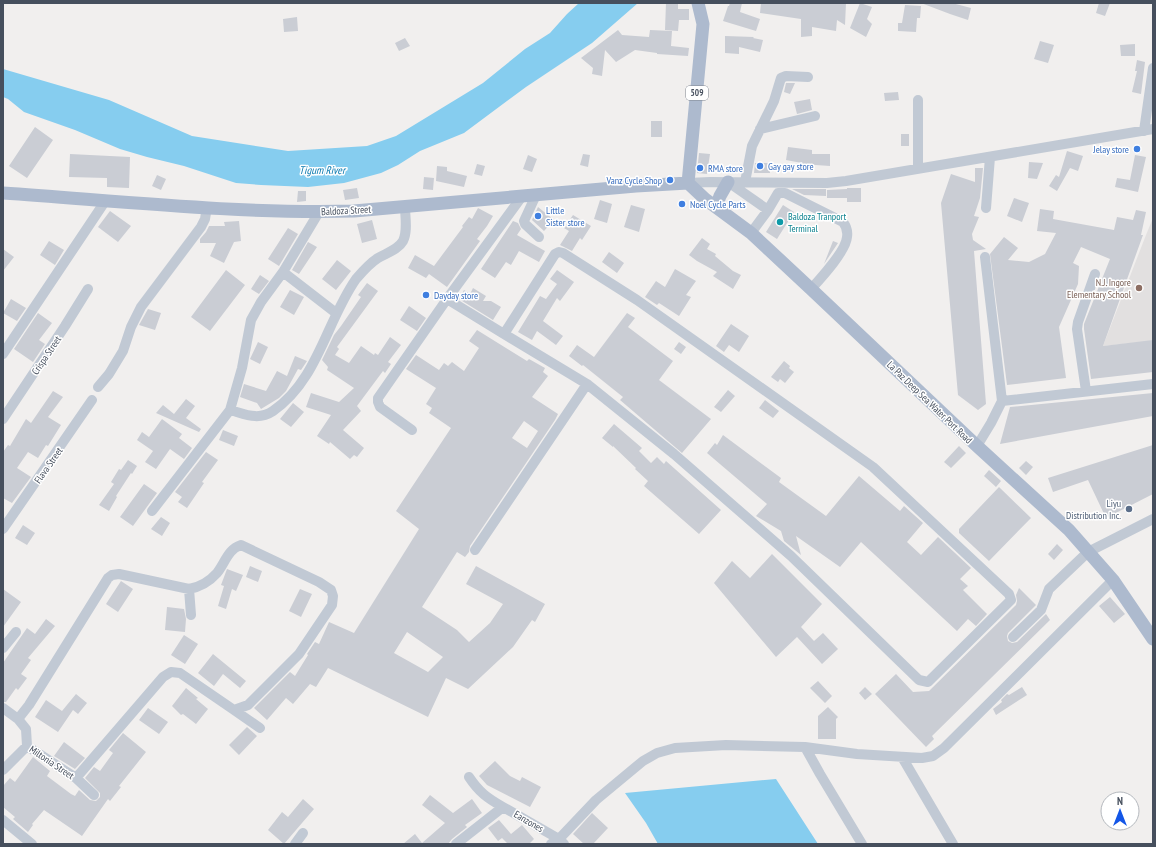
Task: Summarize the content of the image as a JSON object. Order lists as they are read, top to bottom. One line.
{"streets":{"main road":["509","Baldoza Street","La Paz Deep Sea Water Port Road"],"street":["Crispa Street","Flava Street","Miltonia Street","Eanzones"]},"crossings":[["509","Baldoza Street"],["509","La Paz Deep Sea Water Port Road"],["Baldoza Street","La Paz Deep Sea Water Port Road"]],"water":["Tigum River"],"places":["Jelay store","Gay gay store","RMA store","Vanz Cycle Shop","Noel Cycle Parts","Little Sister store","Baldoza Tranport Terminal","N.J. Ingore Elementary School","Dayday store","Liyu Distribution Inc."],"north":"top"}
